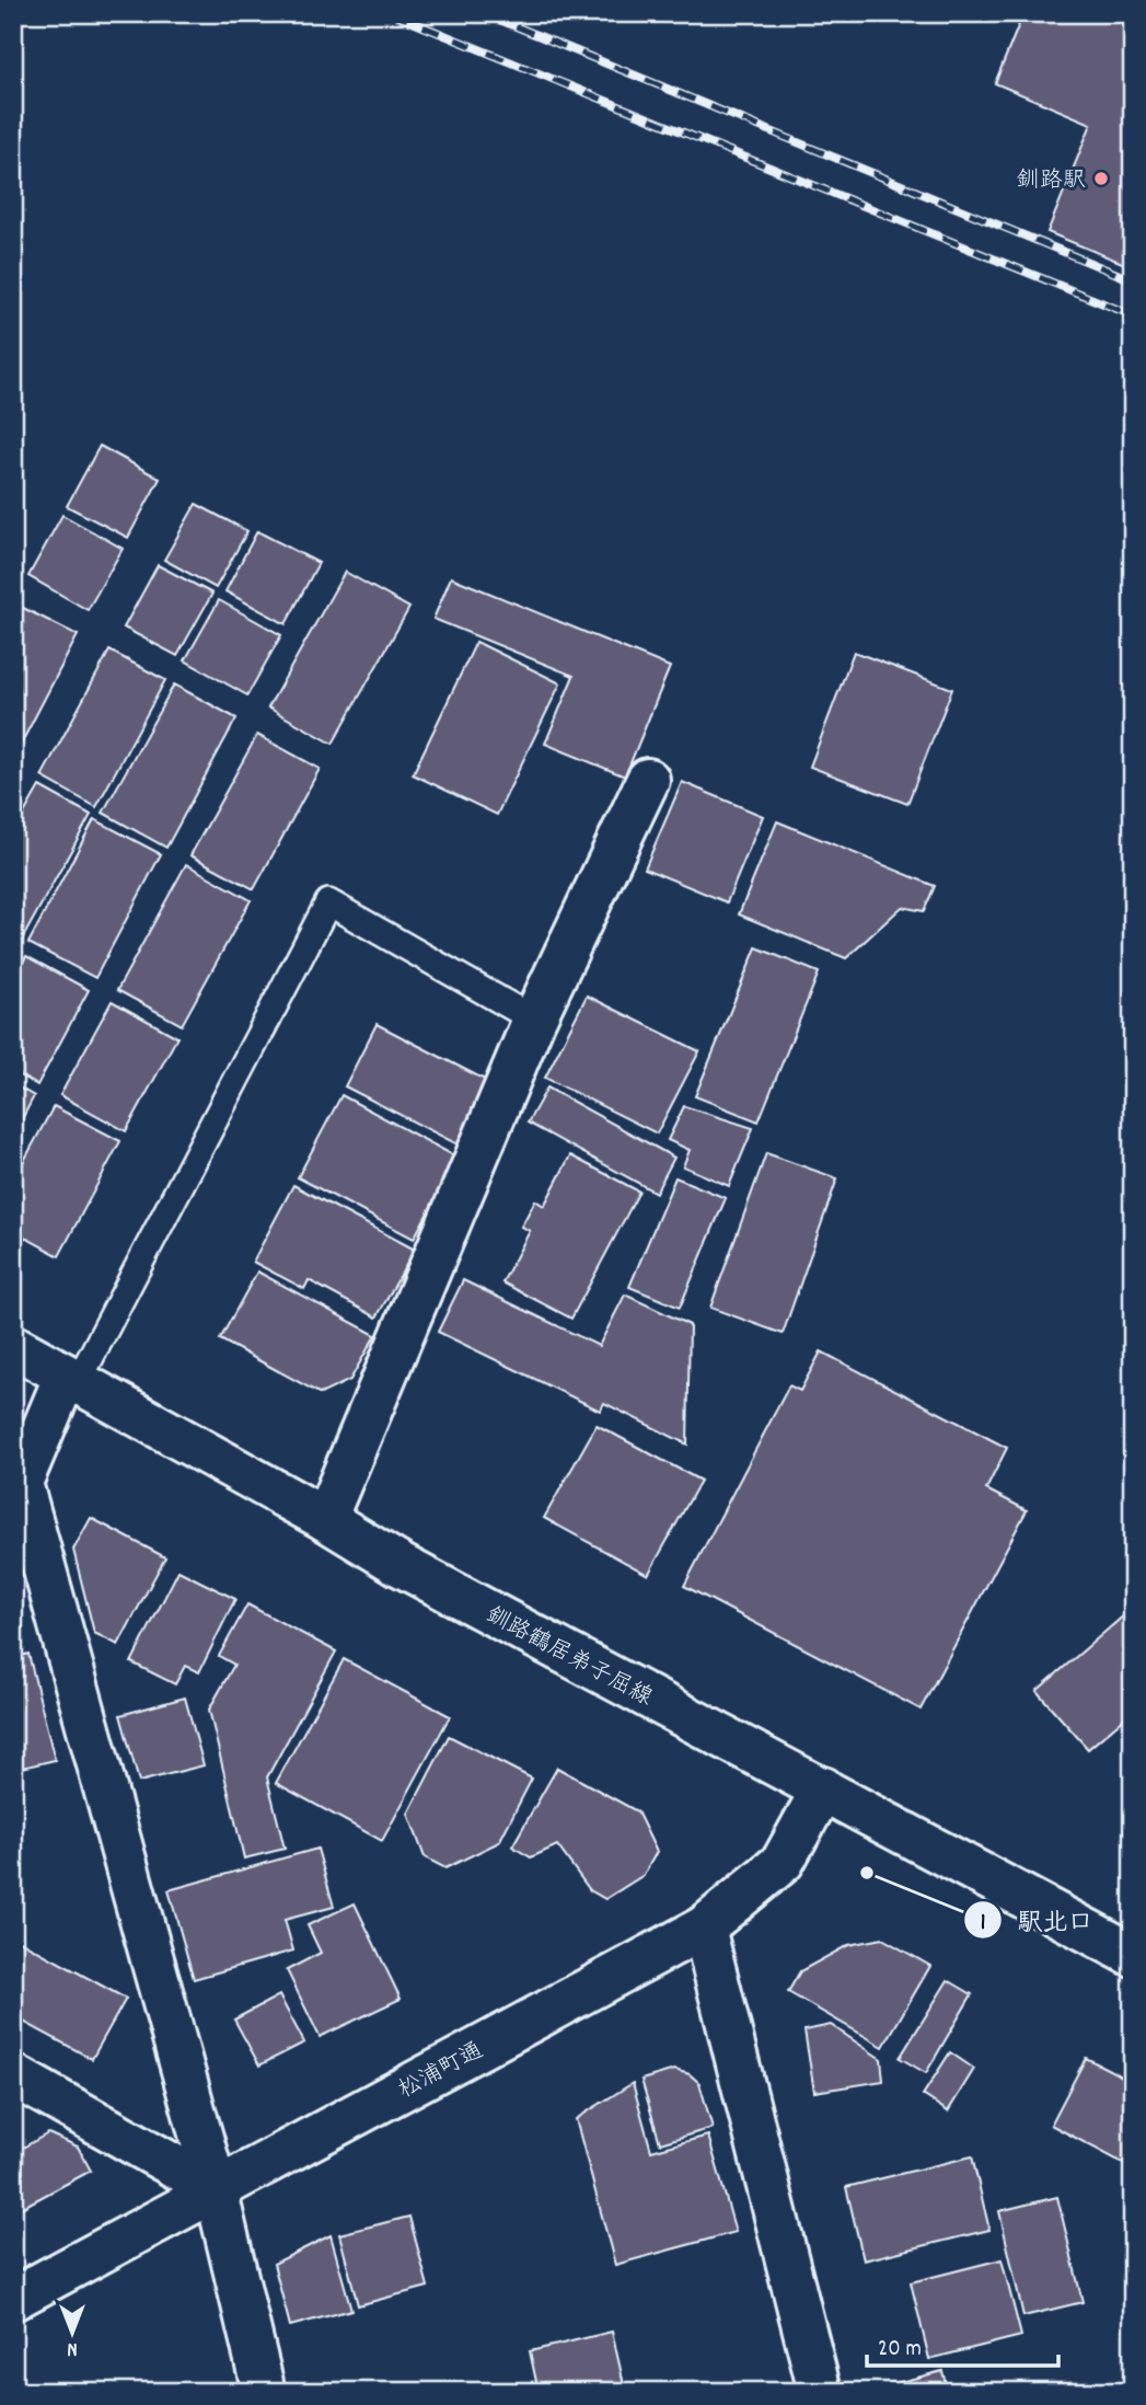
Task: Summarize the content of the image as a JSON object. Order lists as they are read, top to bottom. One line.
{"streets":{"street":["釧路鶴居弟子屈線","松浦町通"]},"crossings":[["釧路鶴居弟子屈線","松浦町通"]],"places":["釧路駅","駅北口"],"scale_bar":"20 m","north":"bottom"}
